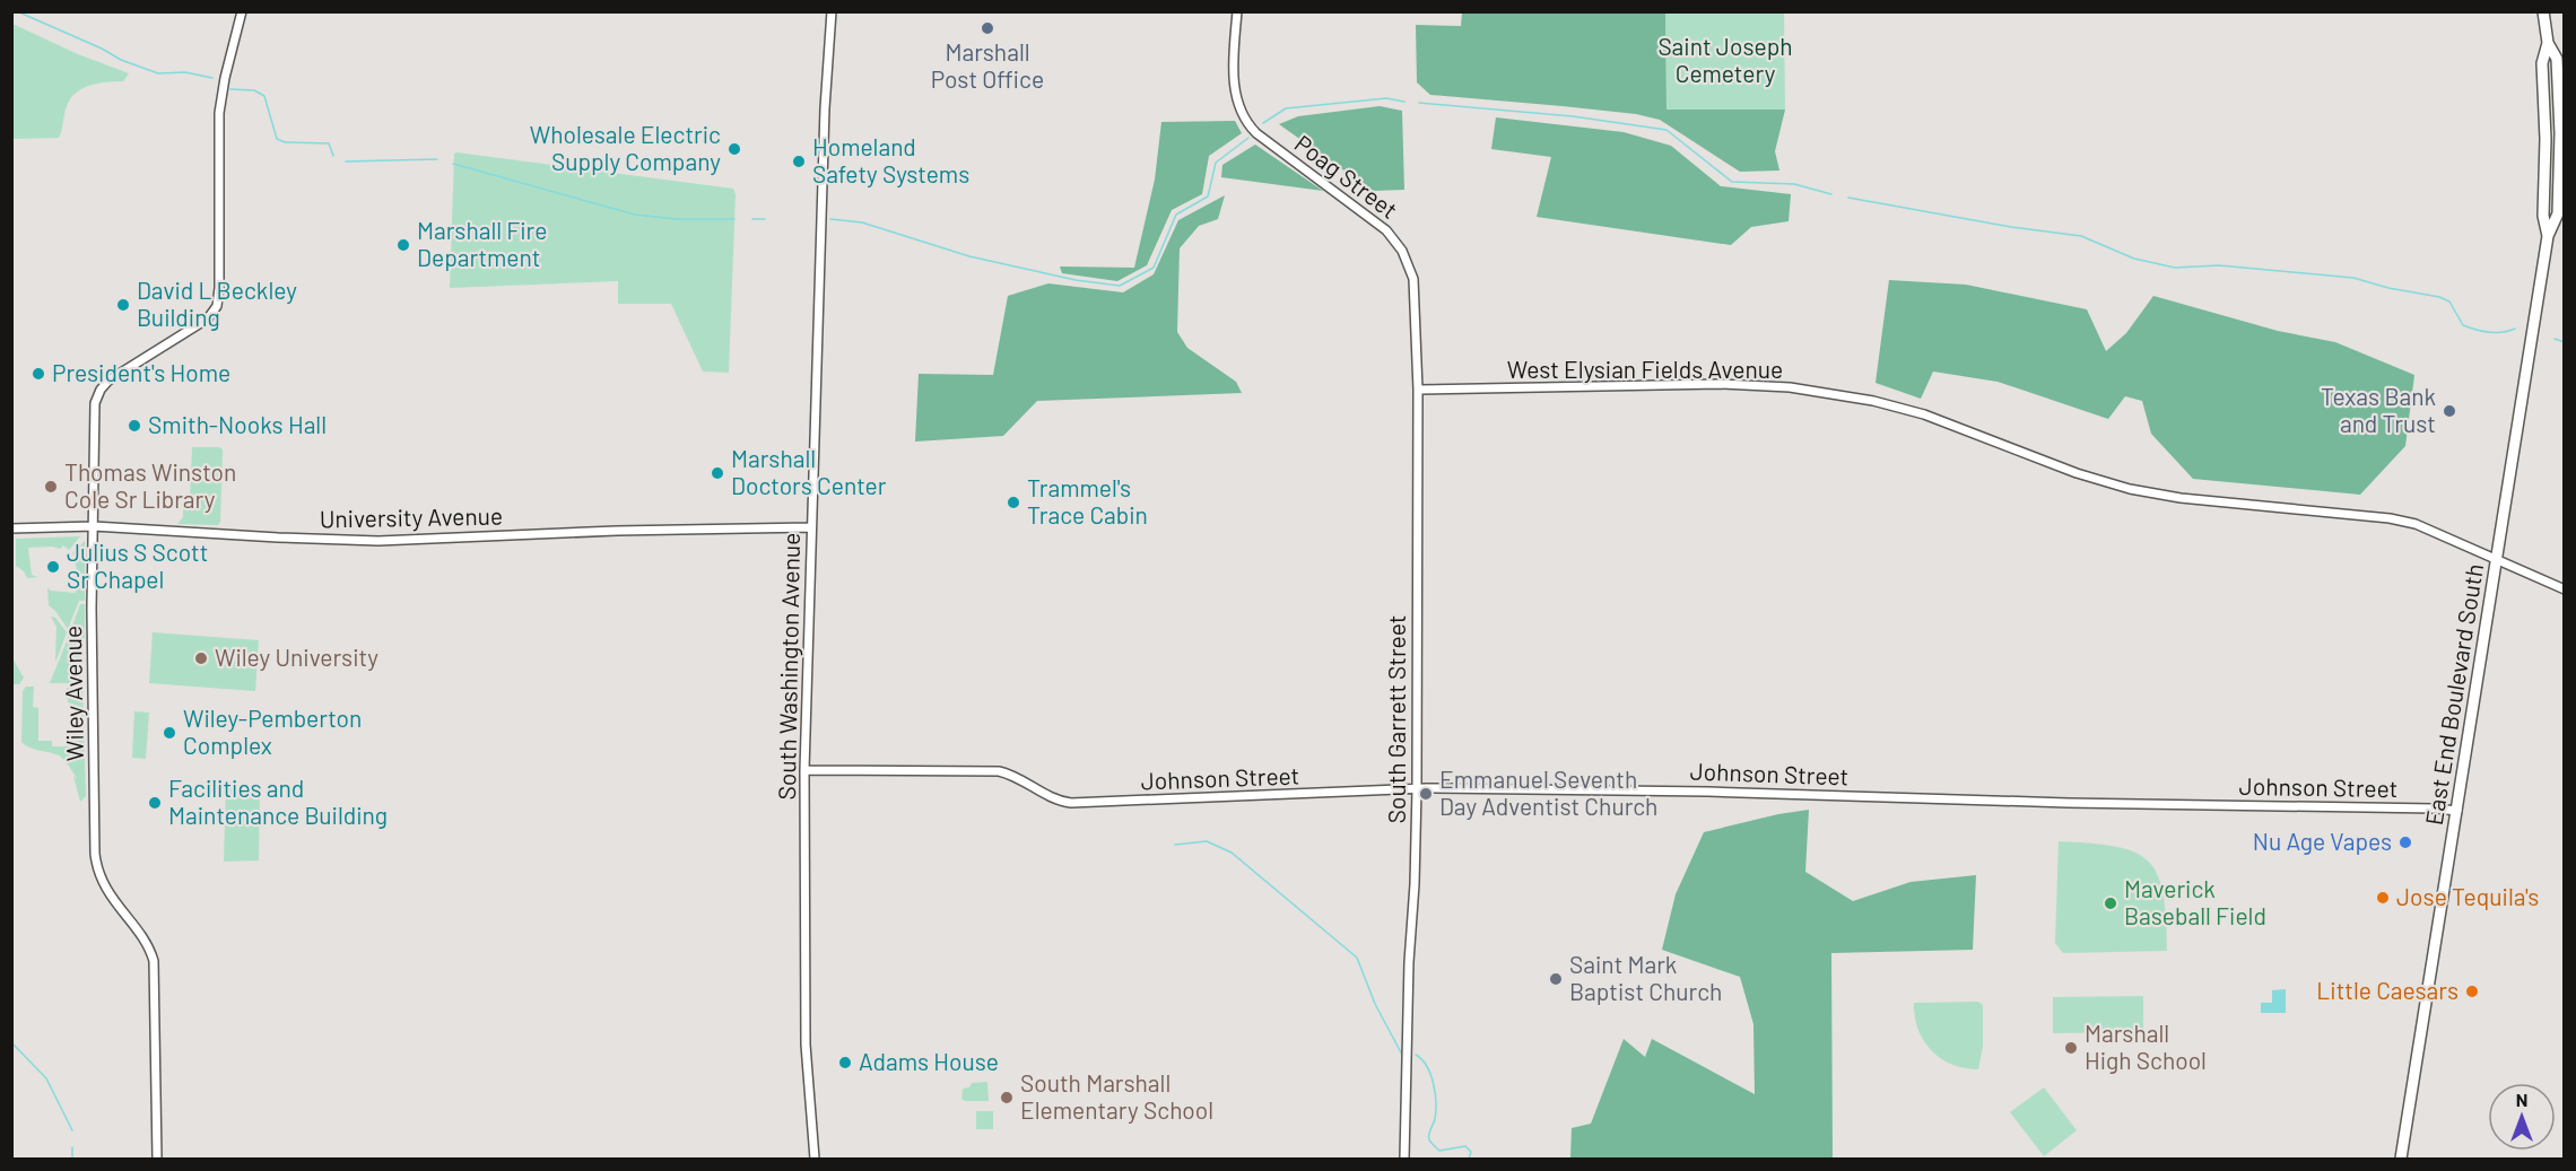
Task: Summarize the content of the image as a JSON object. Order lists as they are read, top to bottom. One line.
{"streets":{"highway":["East End Boulevard South"],"street":["Poag Street","West Elysian Fields Avenue","University Avenue","South Washington Avenue","Wiley Avenue","South Garrett Street","Johnson Street"]},"crossings":[["Poag Street","South Garrett Street"],["West Elysian Fields Avenue","East End Boulevard South"],["West Elysian Fields Avenue","South Garrett Street"],["University Avenue","South Washington Avenue"],["University Avenue","Wiley Avenue"],["South Washington Avenue","Johnson Street"],["East End Boulevard South","Johnson Street"],["South Garrett Street","Johnson Street"]],"parks":["Saint Joseph Cemetery"],"places":["Marshall Post Office","Wholesale Electric Supply Company","Homeland Safety Systems","Marshall Fire Department","David L Beckley Building","President's Home","Texas Bank and Trust","Smith-Nooks Hall","Marshall Doctors Center","Thomas Winston Cole Sr Library","Trammel's Trace Cabin","Julius S Scott Sr Chapel","Wiley University","Wiley-Pemberton Complex","Emmanuel Seventh Day Adventist Church","Facilities and Maintenance Building","Nu Age Vapes","Jose Tequila's","Maverick Baseball Field","Saint Mark Baptist Church","Little Caesars","Marshall High School","Adams House","South Marshall Elementary School"],"north":"top"}
